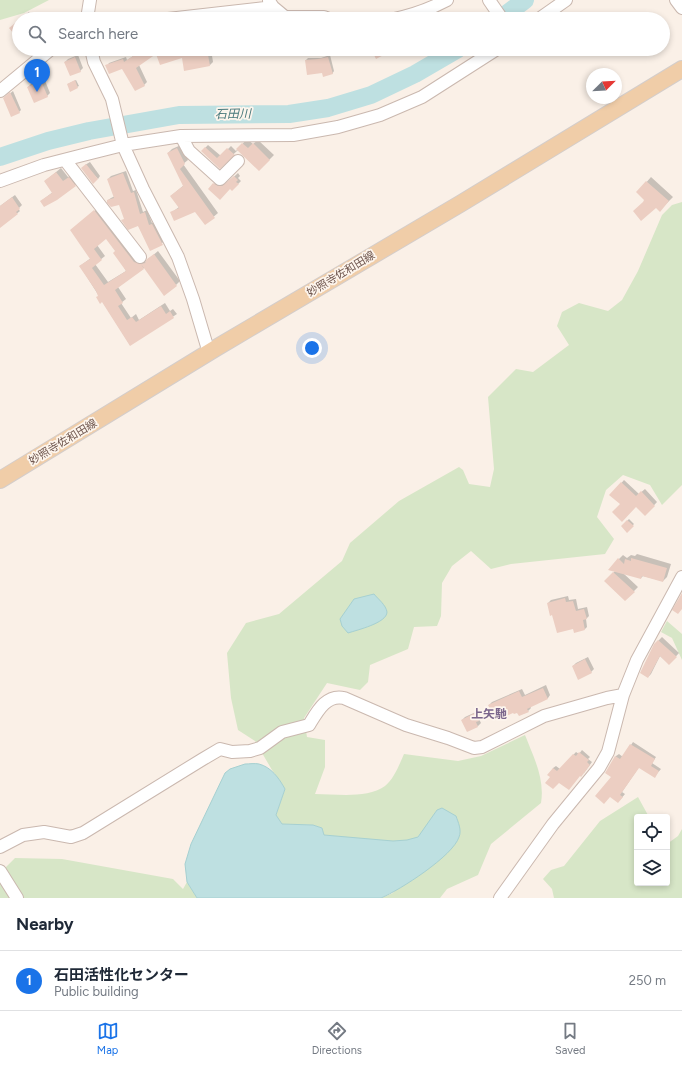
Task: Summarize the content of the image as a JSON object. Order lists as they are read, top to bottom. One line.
{"streets":{"main road":["妙照寺佐和田線"]},"districts":["上矢馳"],"water":["石田川"],"north":"top right","page":{"search":"Search here","pins":"1","heading":"Nearby","list":[{"mark":"1","name":"石田活性化センター","note":"Public building","value":"250 m"}],"nav":["Map","Directions","Saved"]}}
